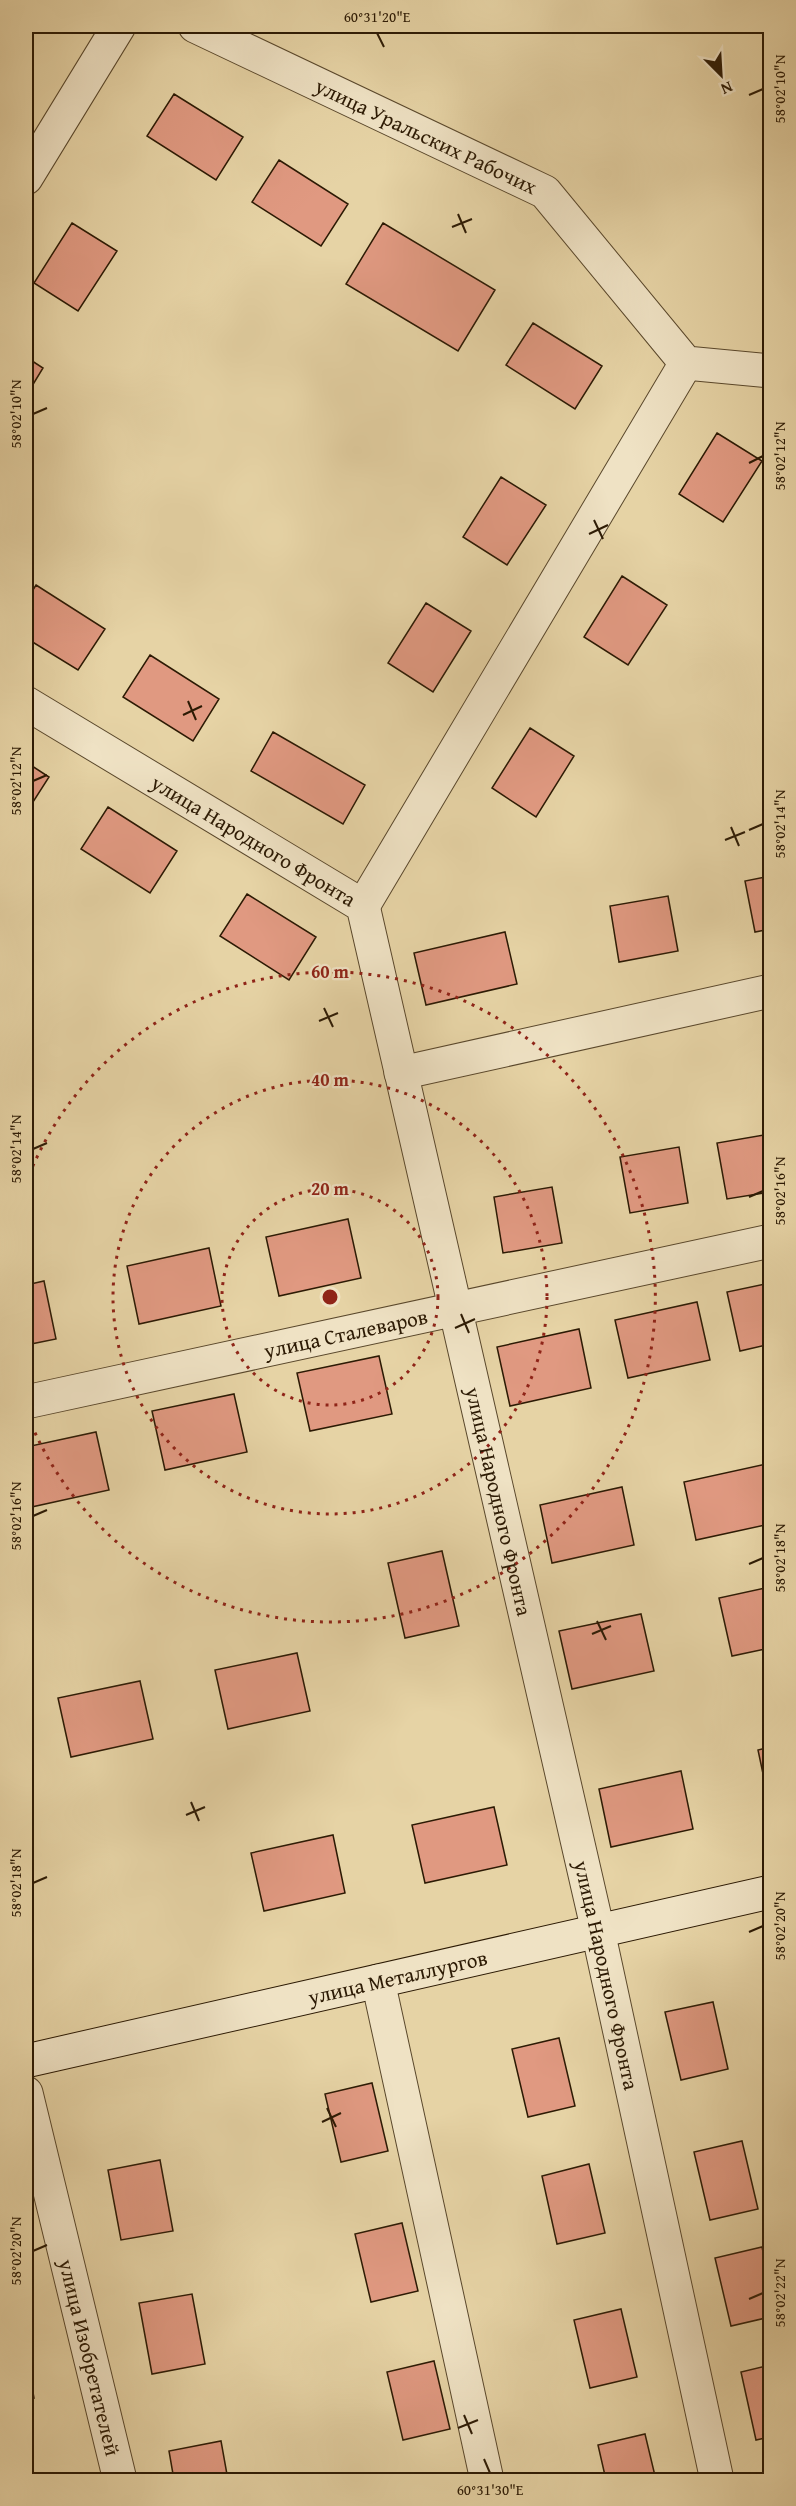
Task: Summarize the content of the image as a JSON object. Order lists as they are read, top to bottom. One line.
{"streets":{"street":["улица Уральских Рабочих","улица Народного Фронта","улица Сталеваров","улица Металлургов","улица Изобретателей"]},"crossings":[["улица Народного Фронта","улица Сталеваров"],["улица Народного Фронта","улица Металлургов"]],"north":"bottom right","coordinates":["60°31'20\"E","58°02'10\"N","58°02'12\"N","58°02'14\"N","58°02'16\"N","58°02'18\"N","58°02'20\"N","58°02'22\"N","60°31'30\"E"],"rings":["60 m","40 m","20 m"]}
